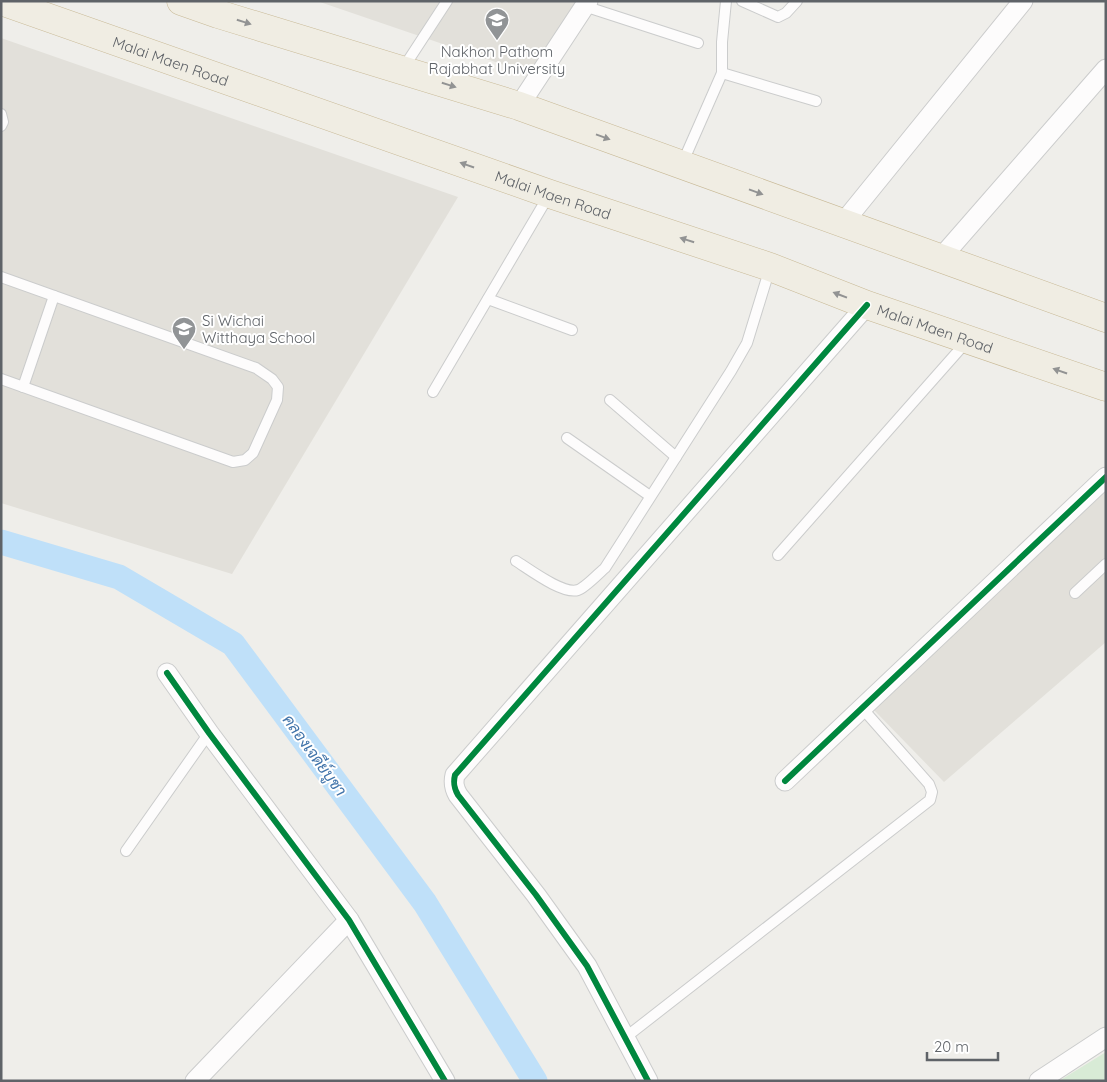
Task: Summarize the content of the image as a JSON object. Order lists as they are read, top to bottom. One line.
{"streets":{"highway":["Malai Maen Road"]},"water":["คลองเจดีย์บูชา"],"places":{"school or university":["Nakhon Pathom Rajabhat University","Si Wichai Witthaya School"]},"scale_bar":"20 m"}
